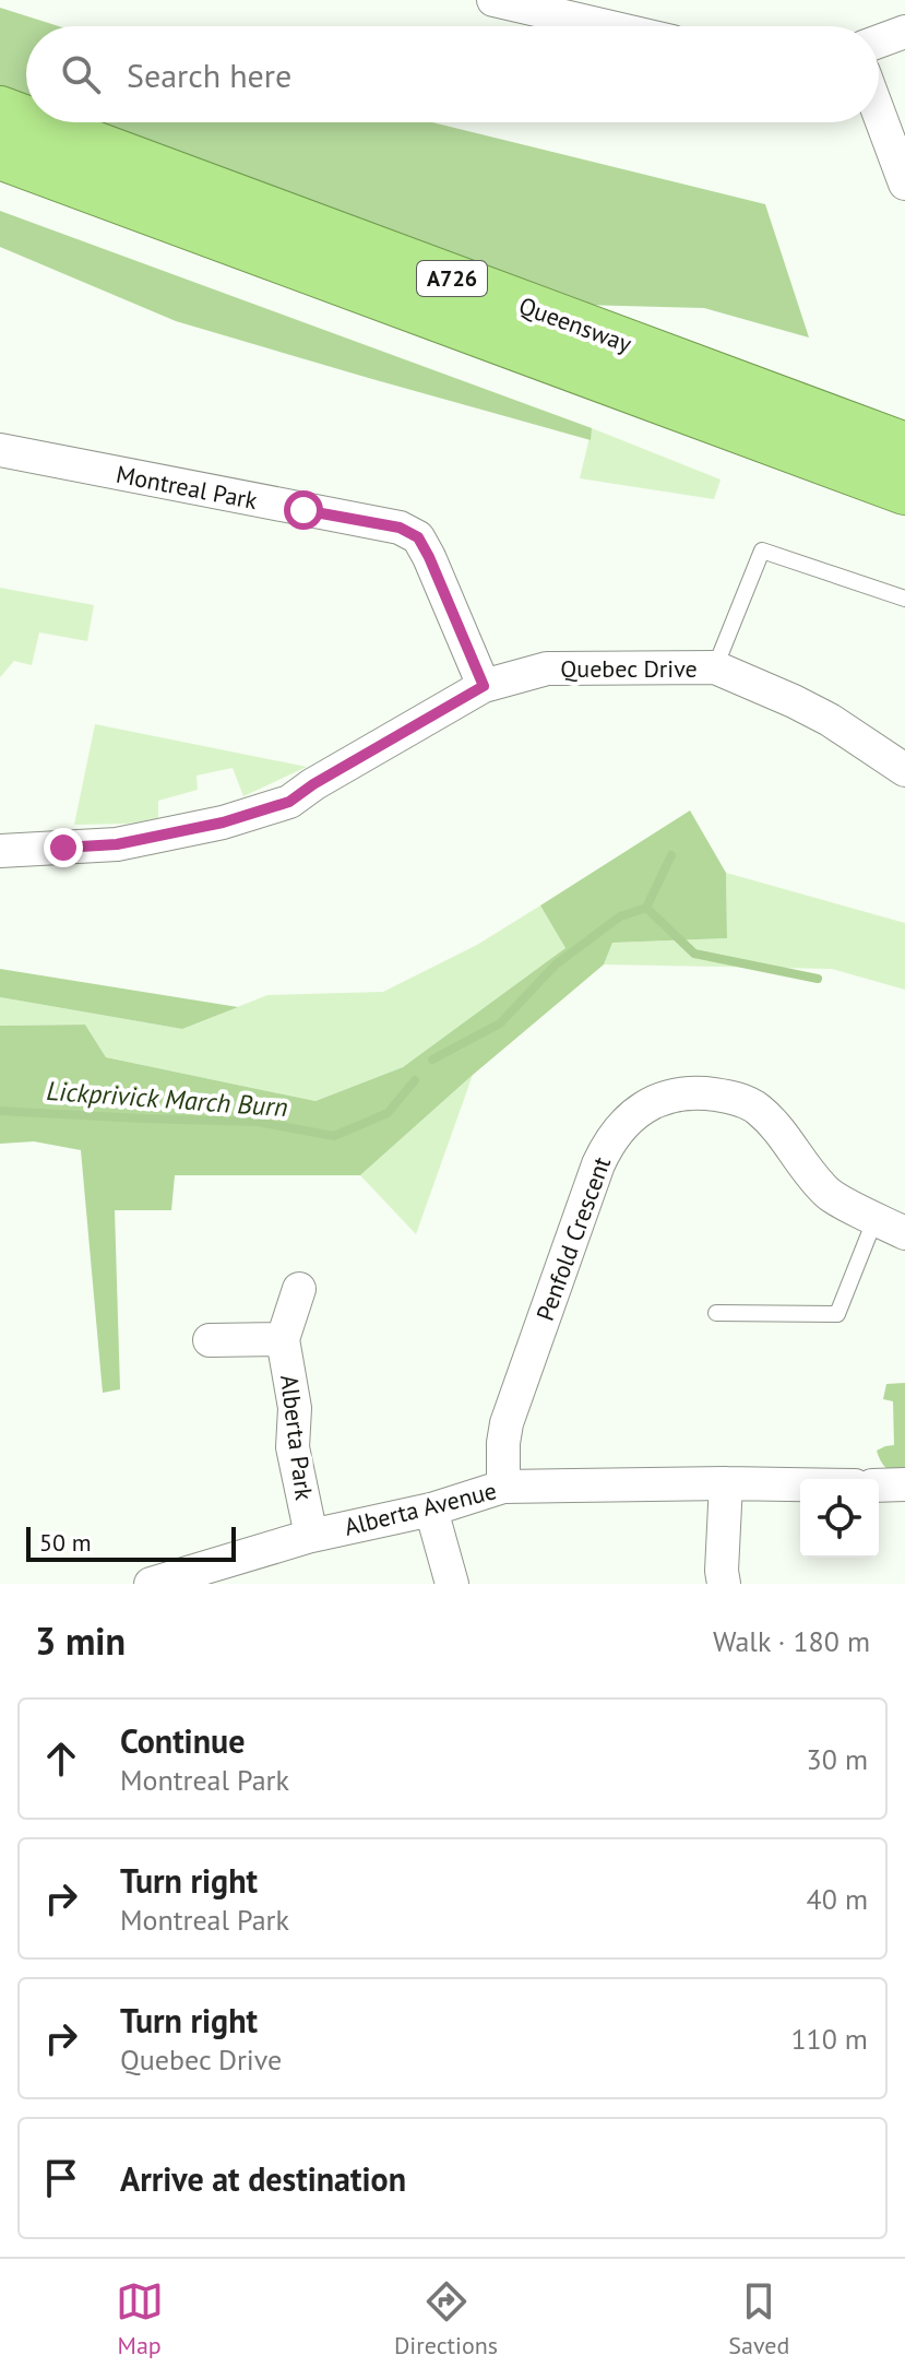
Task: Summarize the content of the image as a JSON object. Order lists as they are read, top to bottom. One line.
{"streets":{"highway":["A726","Queensway"],"street":["Montreal Park","Quebec Drive","Penfold Crescent","Alberta Park","Alberta Avenue"]},"crossings":[["Montreal Park","Quebec Drive"],["Penfold Crescent","Alberta Avenue"],["Alberta Park","Alberta Avenue"]],"water":["Lickprivick March Burn"],"scale_bar":"50 m","page":{"search":"Search here","scale":"50 m","heading":["3 min","Walk · 180 m"],"list":[["Continue","Montreal Park","30 m"],["Turn right","Montreal Park","40 m"],["Turn right","Quebec Drive","110 m"],"Arrive at destination"],"nav":["Map","Directions","Saved"]}}
